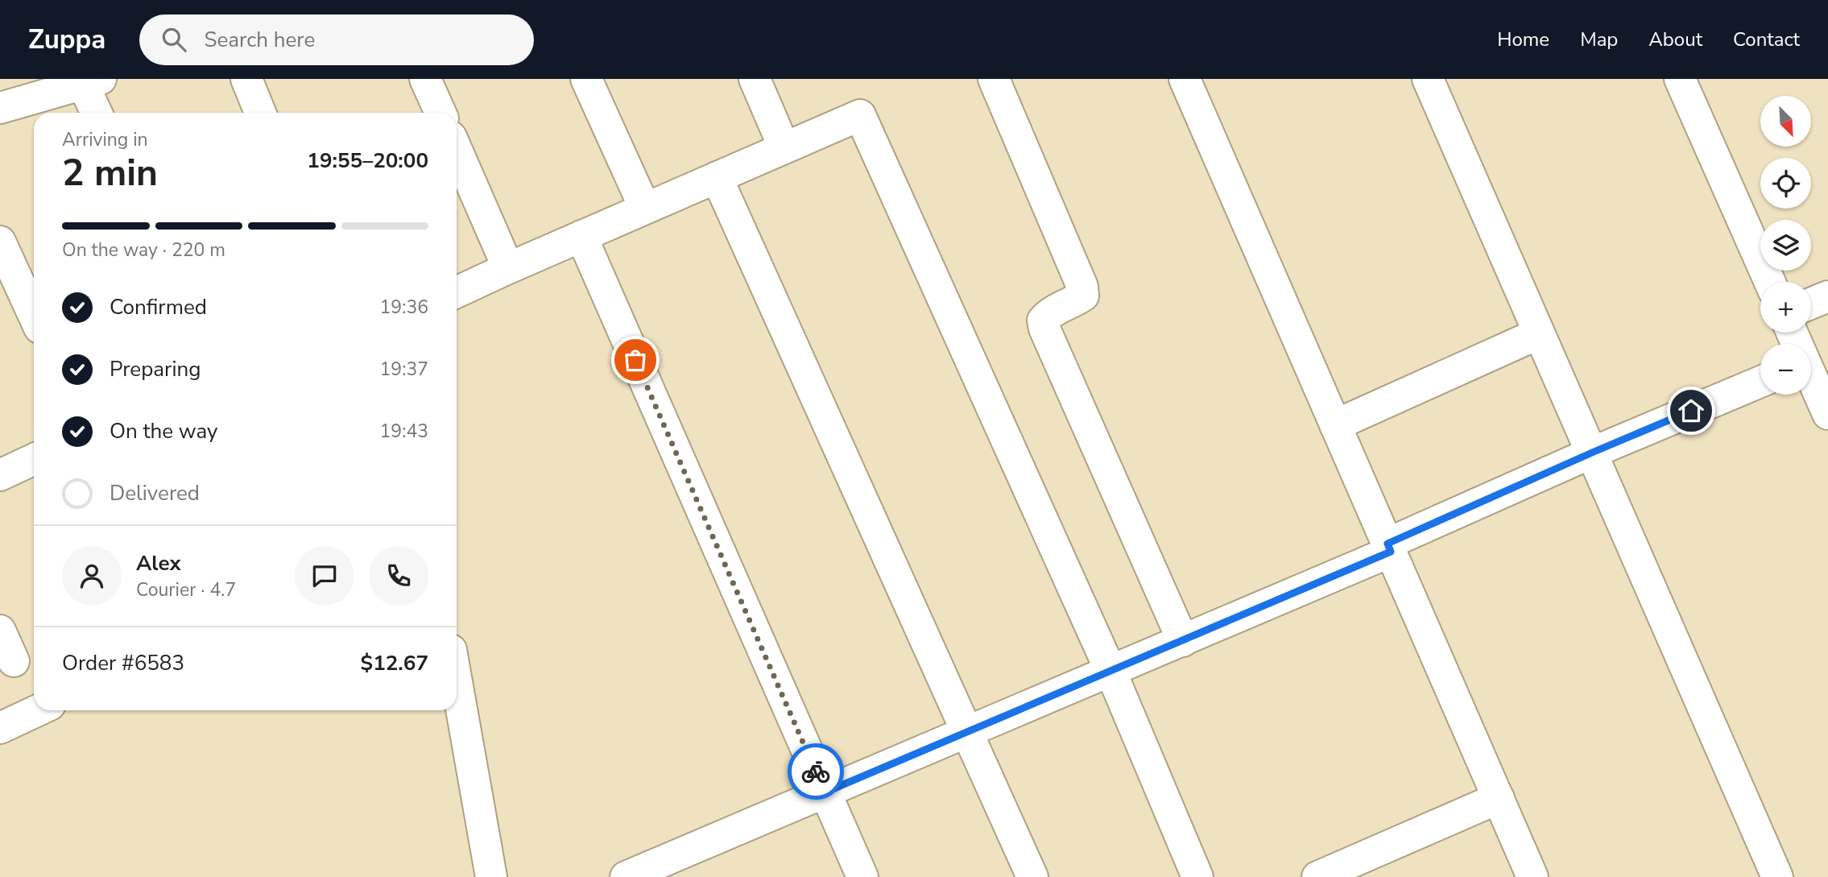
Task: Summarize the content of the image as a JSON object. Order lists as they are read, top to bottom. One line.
{"north":"bottom right","page":{"header":"Zuppa","search":"Search here","nav":["Home","Map","About","Contact"],"map_buttons":["+","−"],"heading":["2 min","Arriving in","19:55–20:00"],"panel":["Alex","Courier · 4.7","Order #6583","$12.67"],"bar":"On the way · 220 m","list":[["Confirmed","19:36"],["Preparing","19:37"],["On the way","19:43"],"Delivered"]}}
